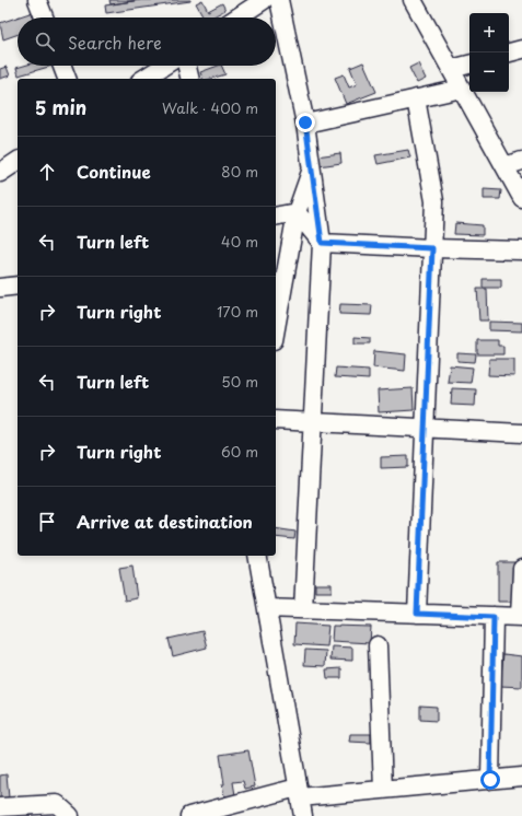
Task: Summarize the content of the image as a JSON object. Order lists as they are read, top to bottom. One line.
{"page":{"map_buttons":["+","−"],"search":"Search here","heading":["5 min","Walk · 400 m"],"list":[["Continue","80 m"],["Turn left","40 m"],["Turn right","170 m"],["Turn left","50 m"],["Turn right","60 m"],"Arrive at destination"]}}
